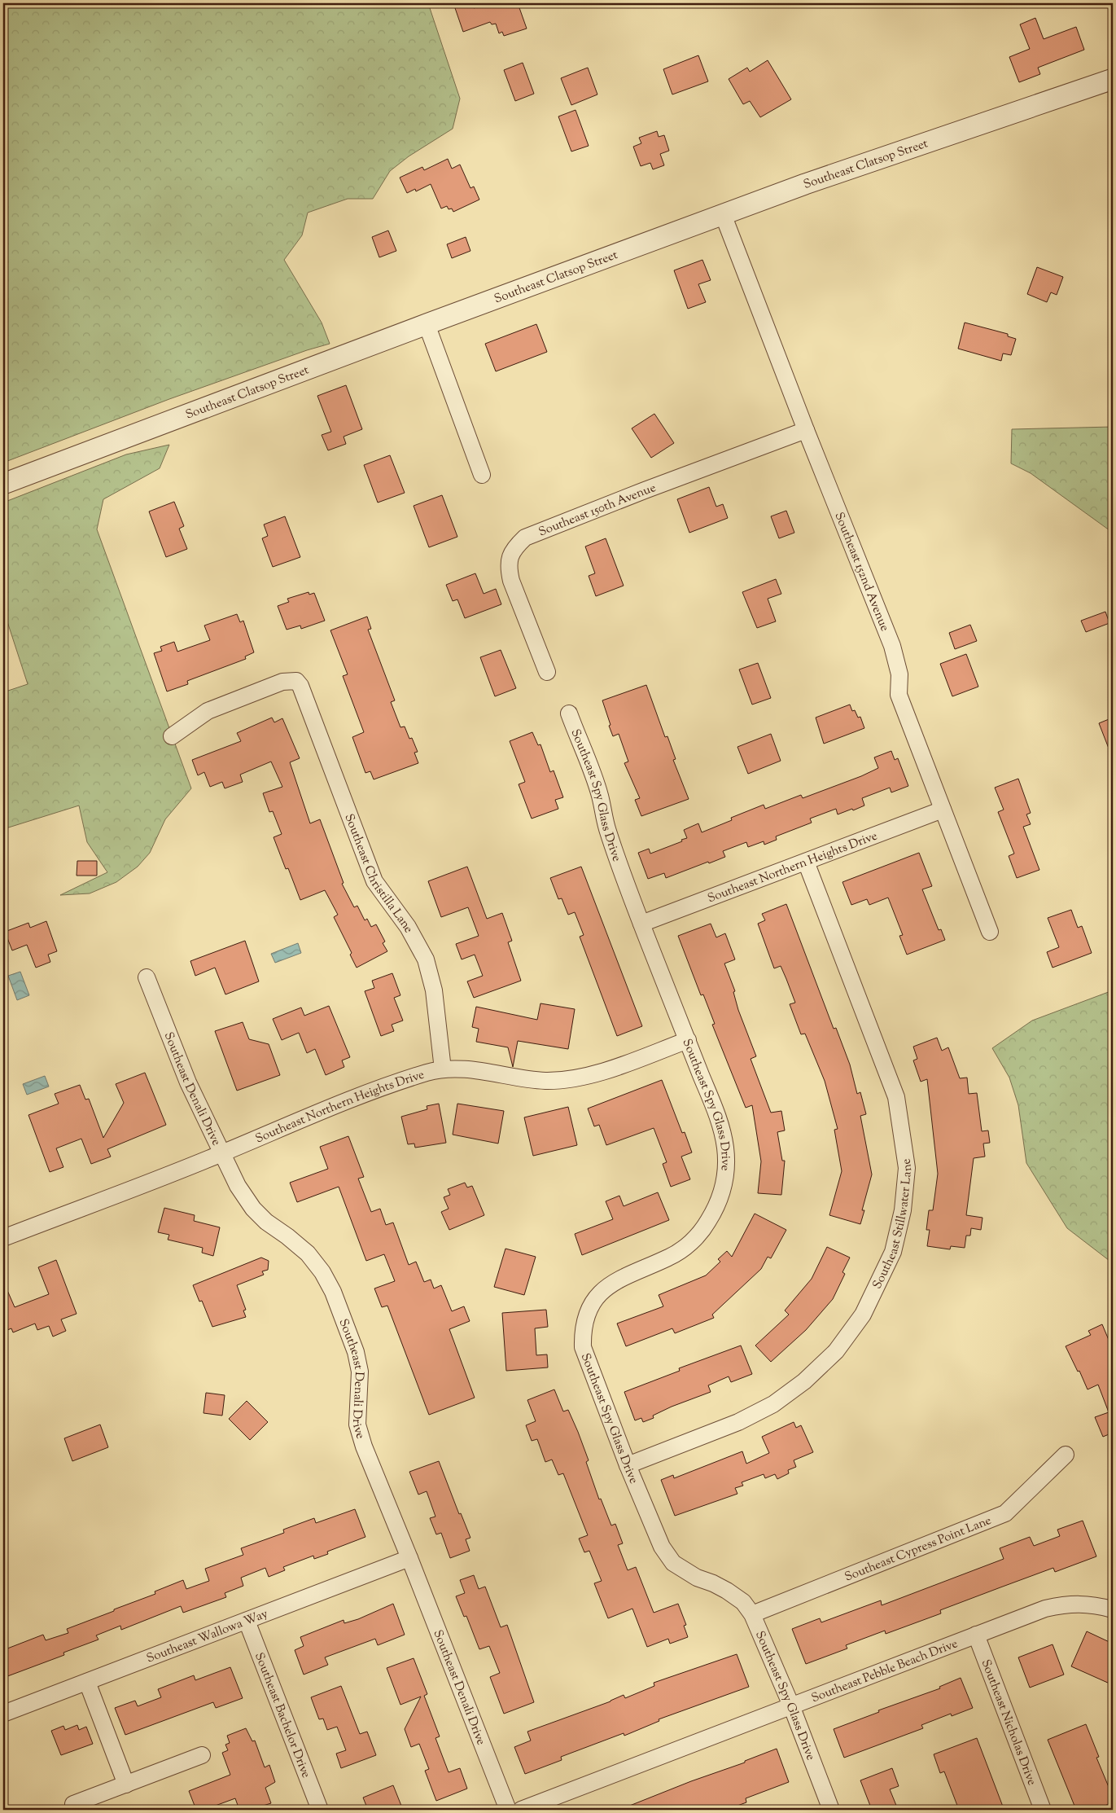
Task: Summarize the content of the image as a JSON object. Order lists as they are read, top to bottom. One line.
{"streets":{"street":["Southeast Clatsop Street","Southeast 150th Avenue","Southeast 152nd Avenue","Southeast Spy Glass Drive","Southeast Northern Heights Drive","Southeast Christilla Lane","Southeast Denali Drive","Southeast Stillwater Lane","Southeast Cypress Point Lane","Southeast Wallowa Way","Southeast Pebble Beach Drive","Southeast Bachelor Drive","Southeast Nicholas Drive"]},"crossings":[["Southeast Clatsop Street","Southeast 152nd Avenue"],["Southeast 150th Avenue","Southeast 152nd Avenue"],["Southeast 152nd Avenue","Southeast Northern Heights Drive"],["Southeast Spy Glass Drive","Southeast Northern Heights Drive"],["Southeast Spy Glass Drive","Southeast Stillwater Lane"],["Southeast Spy Glass Drive","Southeast Cypress Point Lane"],["Southeast Spy Glass Drive","Southeast Pebble Beach Drive"],["Southeast Northern Heights Drive","Southeast Christilla Lane"],["Southeast Northern Heights Drive","Southeast Denali Drive"],["Southeast Northern Heights Drive","Southeast Stillwater Lane"],["Southeast Denali Drive","Southeast Wallowa Way"],["Southeast Wallowa Way","Southeast Bachelor Drive"],["Southeast Pebble Beach Drive","Southeast Nicholas Drive"]]}
